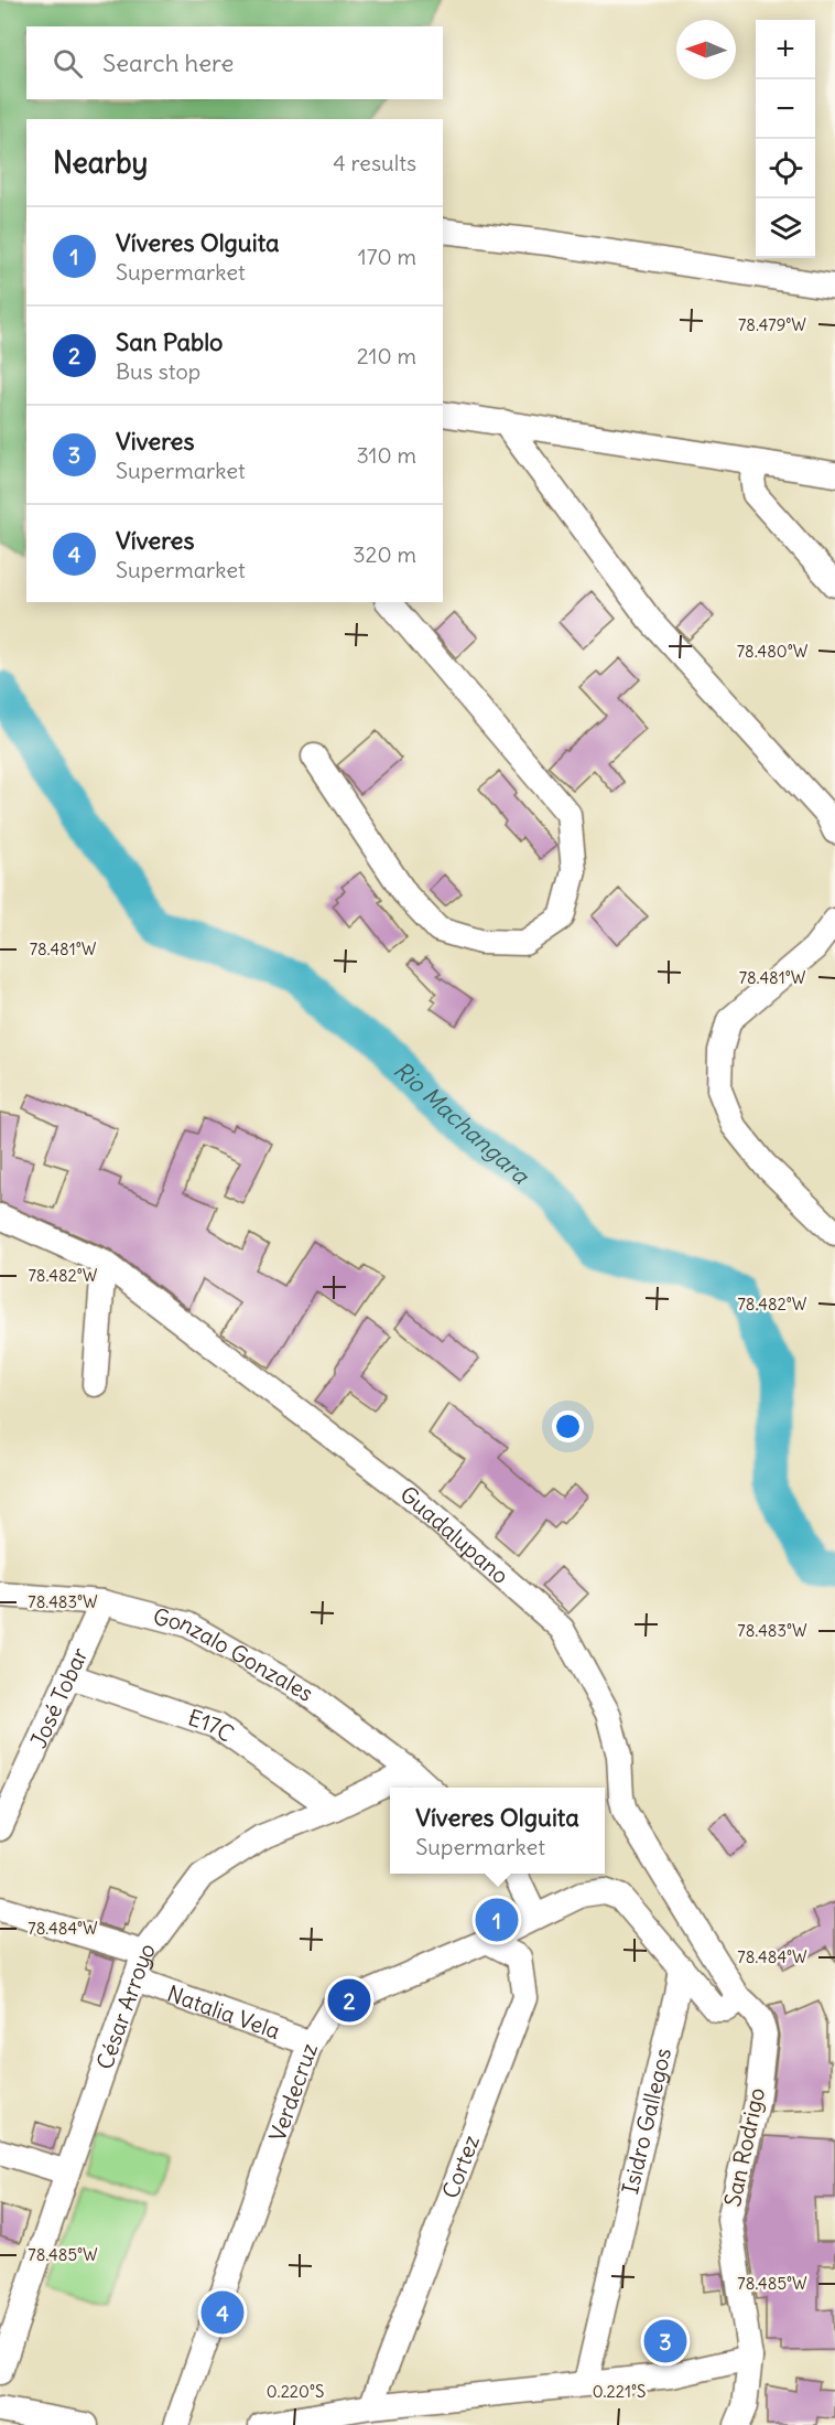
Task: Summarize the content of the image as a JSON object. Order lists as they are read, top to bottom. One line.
{"streets":{"street":["Guadalupano","Gonzalo Gonzales","José Tobar","E17C","César Arroyo","Natalia Vela","Verdecruz","Isidro Gallegos","San Rodrigo","Cortez"]},"crossings":[["Guadalupano","San Rodrigo"],["Gonzalo Gonzales","José Tobar"],["Gonzalo Gonzales","César Arroyo"],["José Tobar","E17C"],["E17C","César Arroyo"],["César Arroyo","Natalia Vela"],["Natalia Vela","Verdecruz"],["Verdecruz","Isidro Gallegos"],["Verdecruz","Cortez"]],"water":["Rio Machangara"],"north":"left","page":{"map_buttons":["+","−"],"search":"Search here","heading":["Nearby","4 results"],"list":[{"mark":"1","name":"Víveres Olguita","note":"Supermarket","value":"170 m"},{"mark":"2","name":"San Pablo","note":"Bus stop","value":"210 m"},{"mark":"3","name":"Viveres","note":"Supermarket","value":"310 m"},{"mark":"4","name":"Víveres","note":"Supermarket","value":"320 m"}],"popup":["Víveres Olguita","Supermarket"],"pins":["1","2","4","3"]},"coordinates":["78.479°W","78.480°W","78.481°W","78.482°W","78.483°W","78.484°W","78.485°W","0.220°S","0.221°S"]}
